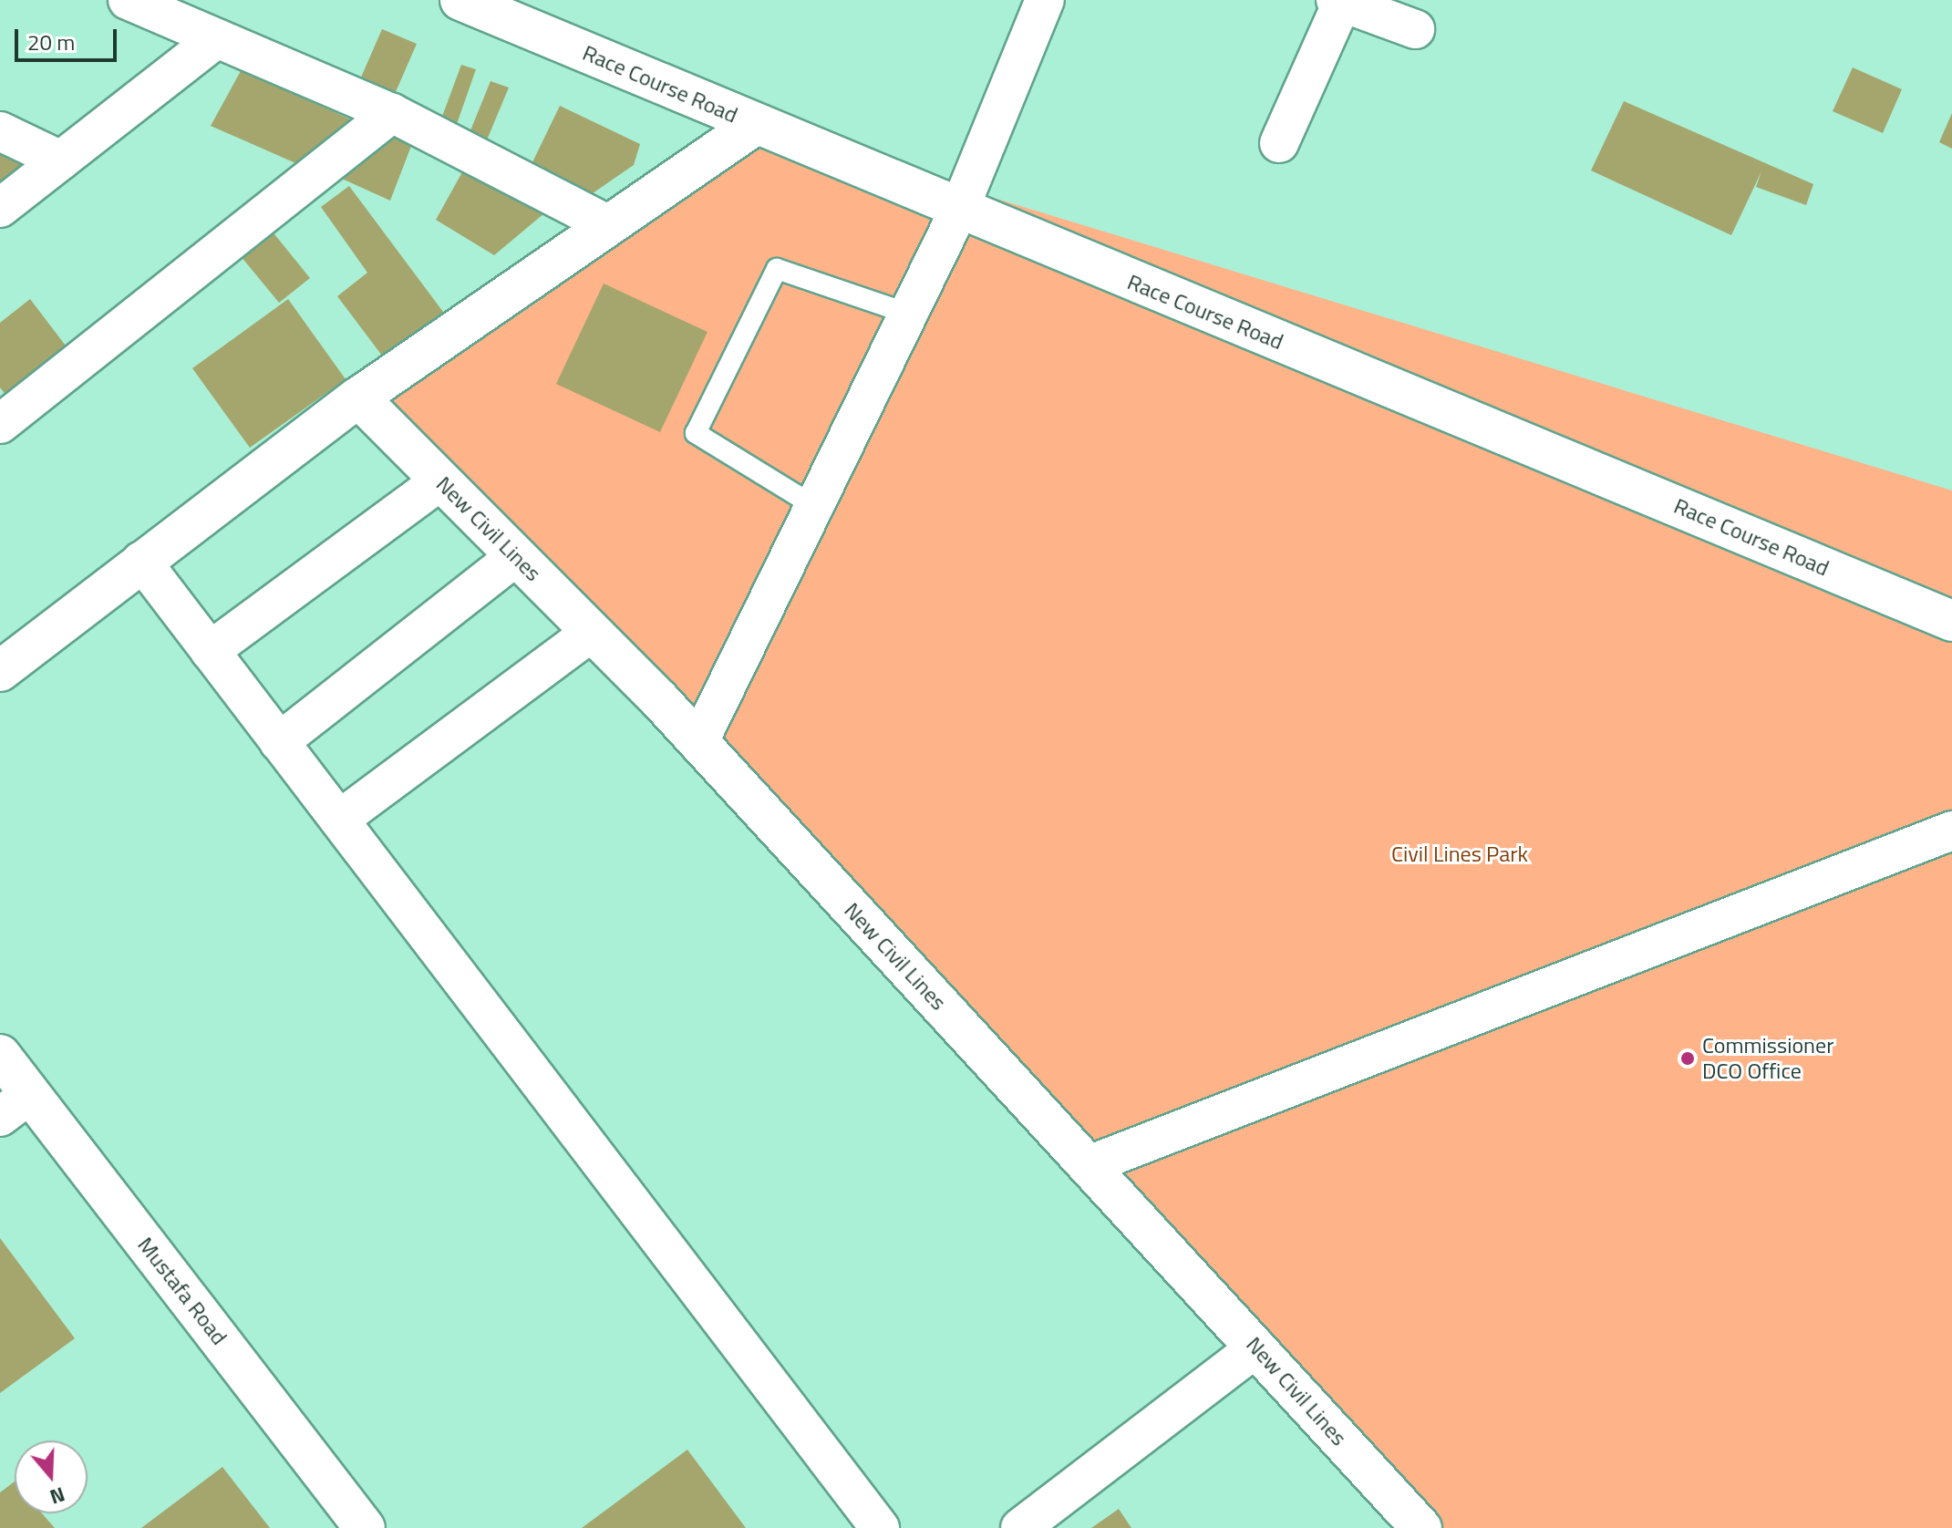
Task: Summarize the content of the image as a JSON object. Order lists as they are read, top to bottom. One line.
{"streets":{"street":["Race Course Road","New Civil Lines","Mustafa Road"]},"parks":["Civil Lines Park"],"places":["Commissioner DCO Office"],"scale_bar":"20 m","north":"bottom"}
